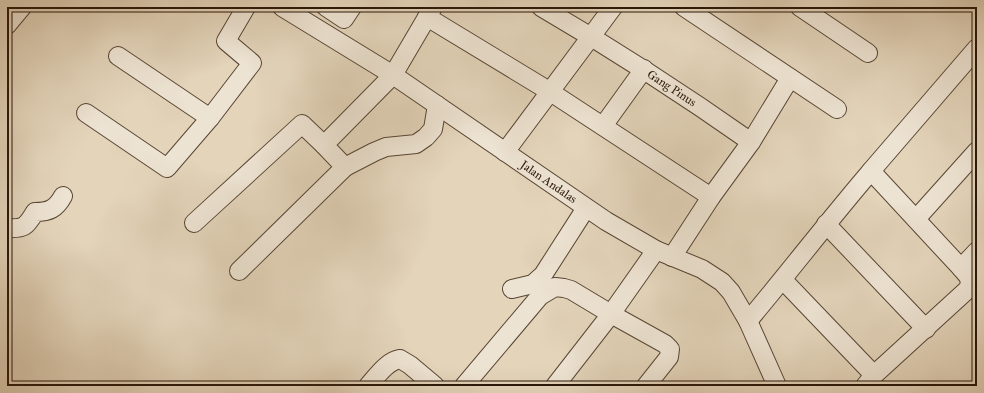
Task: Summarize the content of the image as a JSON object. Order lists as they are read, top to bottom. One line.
{"streets":{"street":["Gang Pinus","Jalan Andalas"]}}
